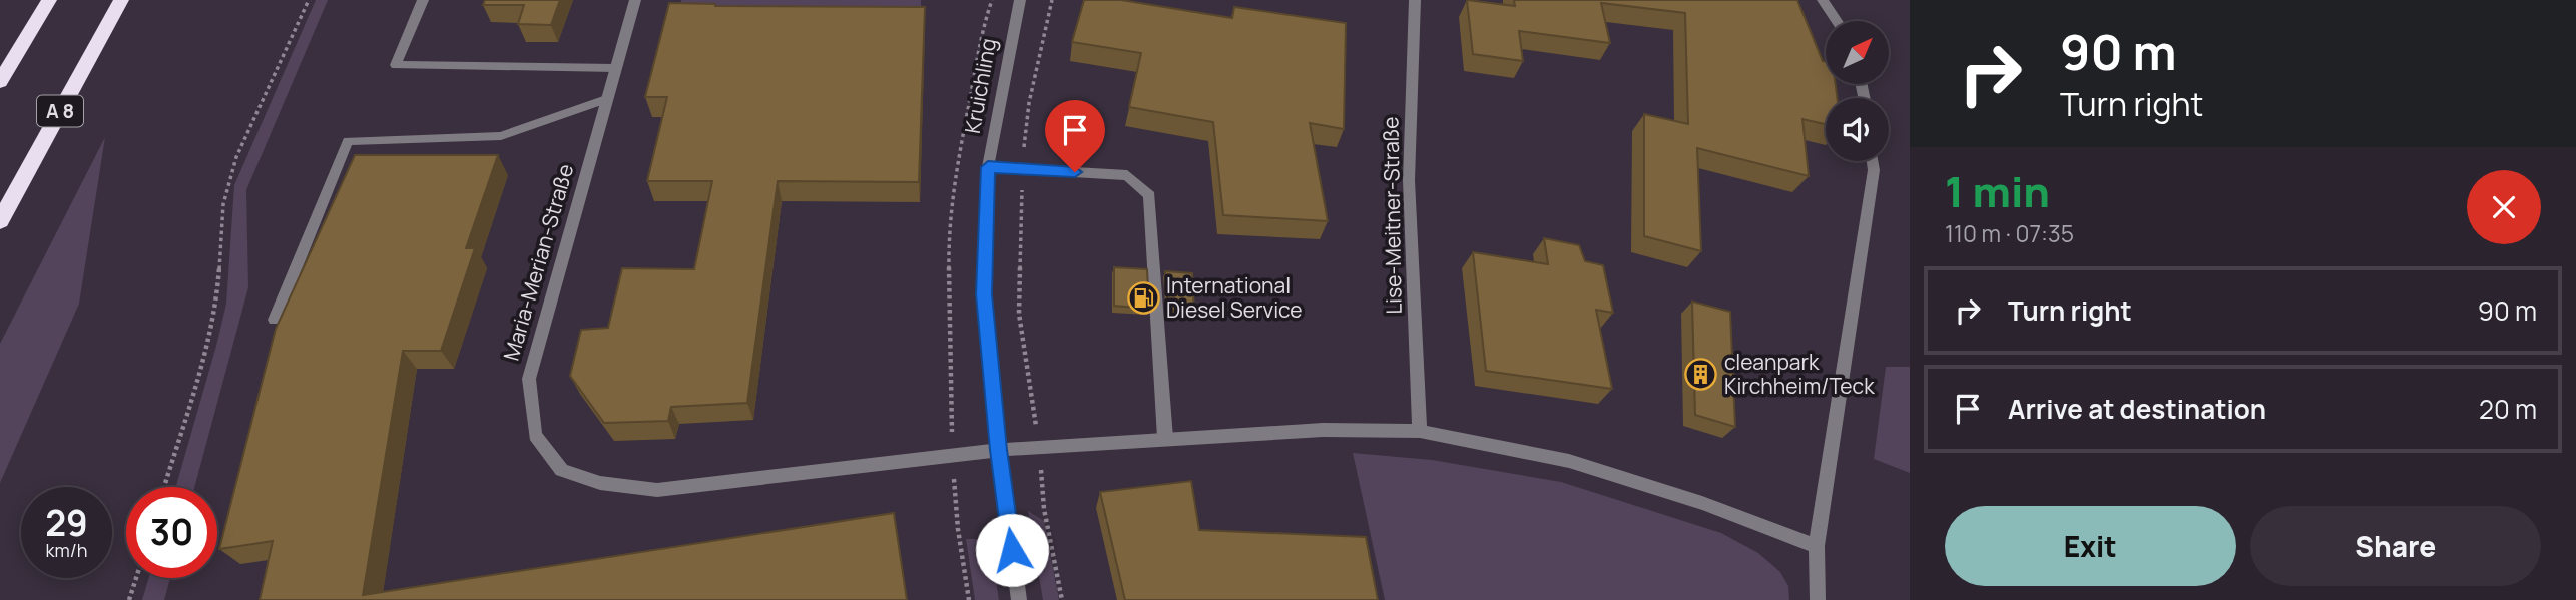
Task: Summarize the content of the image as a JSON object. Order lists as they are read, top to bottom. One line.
{"streets":{"highway":["A 8"],"street":["Kruichling","Lise-Meitner-Straße","Maria-Merian-Straße"]},"crossings":[["Kruichling","Maria-Merian-Straße"]],"places":{"fuel station":["International Diesel Service"],"building":["cleanpark Kirchheim/Teck"]},"north":"top right","page":{"turn":["90 m","Turn right"],"heading":["1 min","110 m · 07:35"],"list":[{"name":"Turn right","value":"90 m"},{"name":"Arrive at destination","value":"20 m"}],"speed":"29 km/h","limit":"30","buttons":["Exit","Share"]}}
